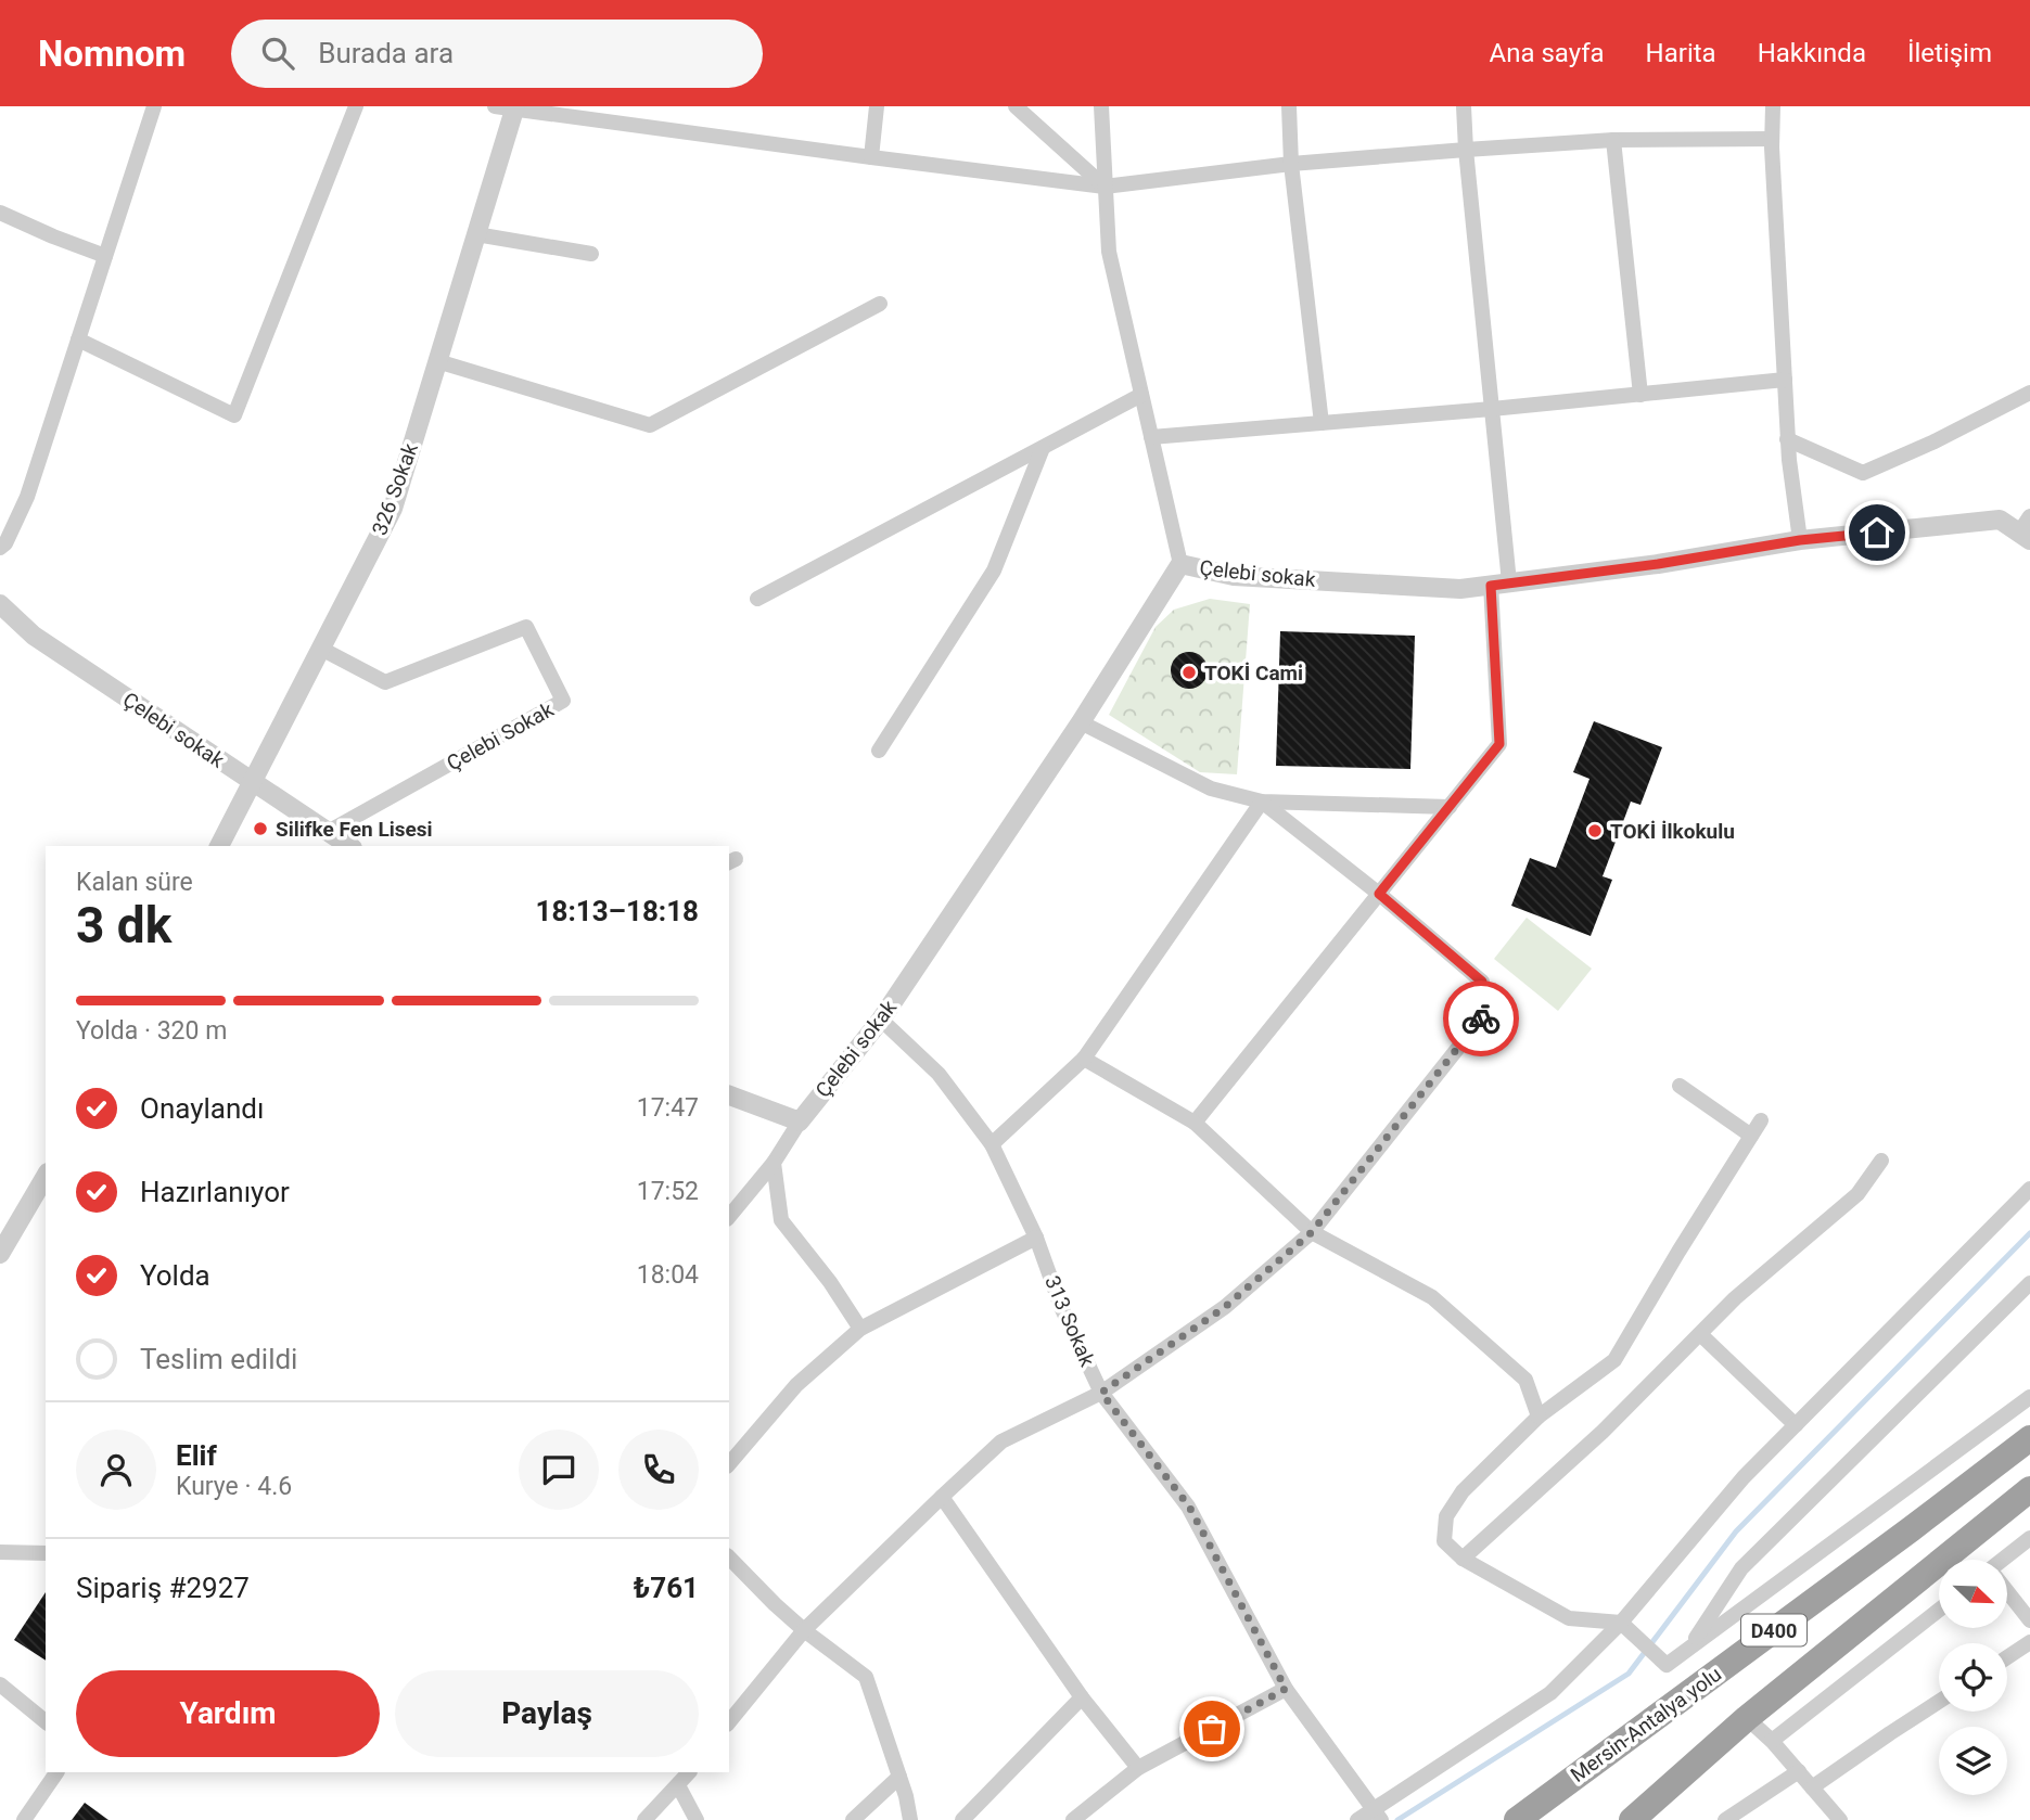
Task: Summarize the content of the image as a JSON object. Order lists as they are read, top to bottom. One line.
{"streets":{"highway":["D400","Mersin-Antalya yolu"],"street":["326 Sokak","Çelebi sokak","Çelebi Sokak","313 Sokak"]},"crossings":[["326 Sokak","Çelebi sokak"],["326 Sokak","Çelebi Sokak"],["Çelebi sokak","Çelebi Sokak"],["Çelebi sokak","313 Sokak"]],"places":["TOKİ Cami","Silifke Fen Lisesi","TOKİ İlkokulu"],"north":"bottom right","page":{"header":"Nomnom","search":"Burada ara","nav":["Ana sayfa","Harita","Hakkında","İletişim"],"heading":["3 dk","Kalan süre","18:13–18:18"],"panel":["Elif","Kurye · 4.6","Sipariş #2927","₺761"],"bar":"Yolda · 320 m","list":[["Onaylandı","17:47"],["Hazırlanıyor","17:52"],["Yolda","18:04"],"Teslim edildi"],"buttons":["Yardım","Paylaş"]}}
